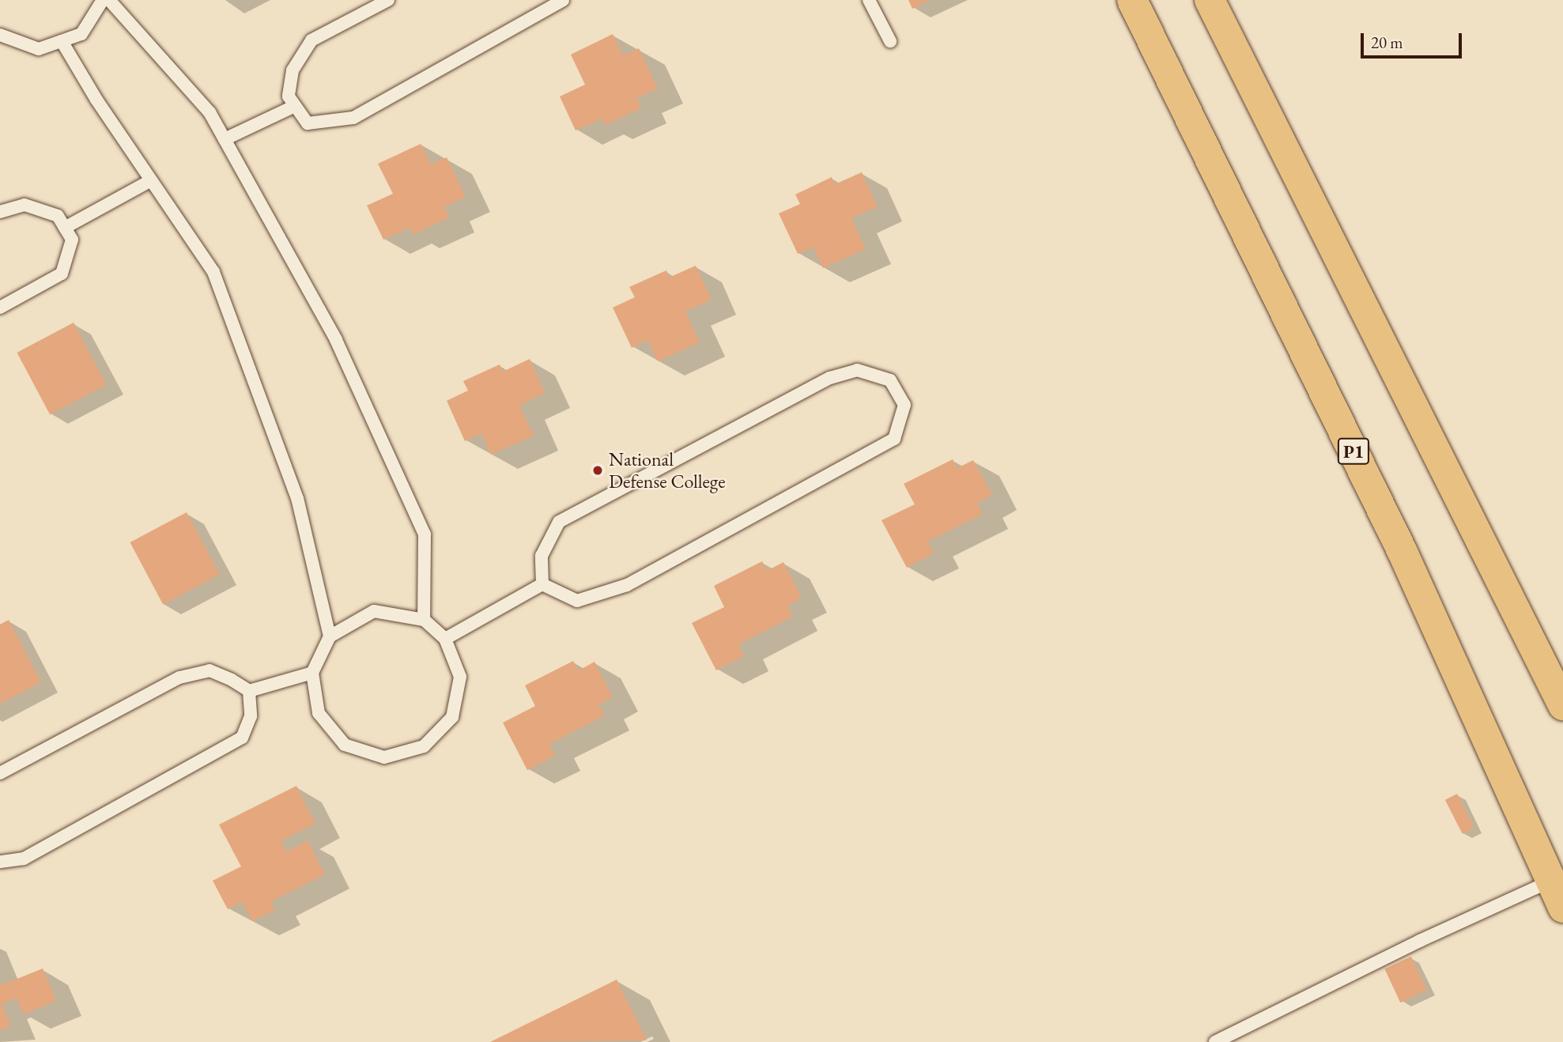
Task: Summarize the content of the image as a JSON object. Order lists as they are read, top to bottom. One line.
{"streets":{"highway":["P1"]},"places":["National Defense College"],"scale_bar":"20 m"}
